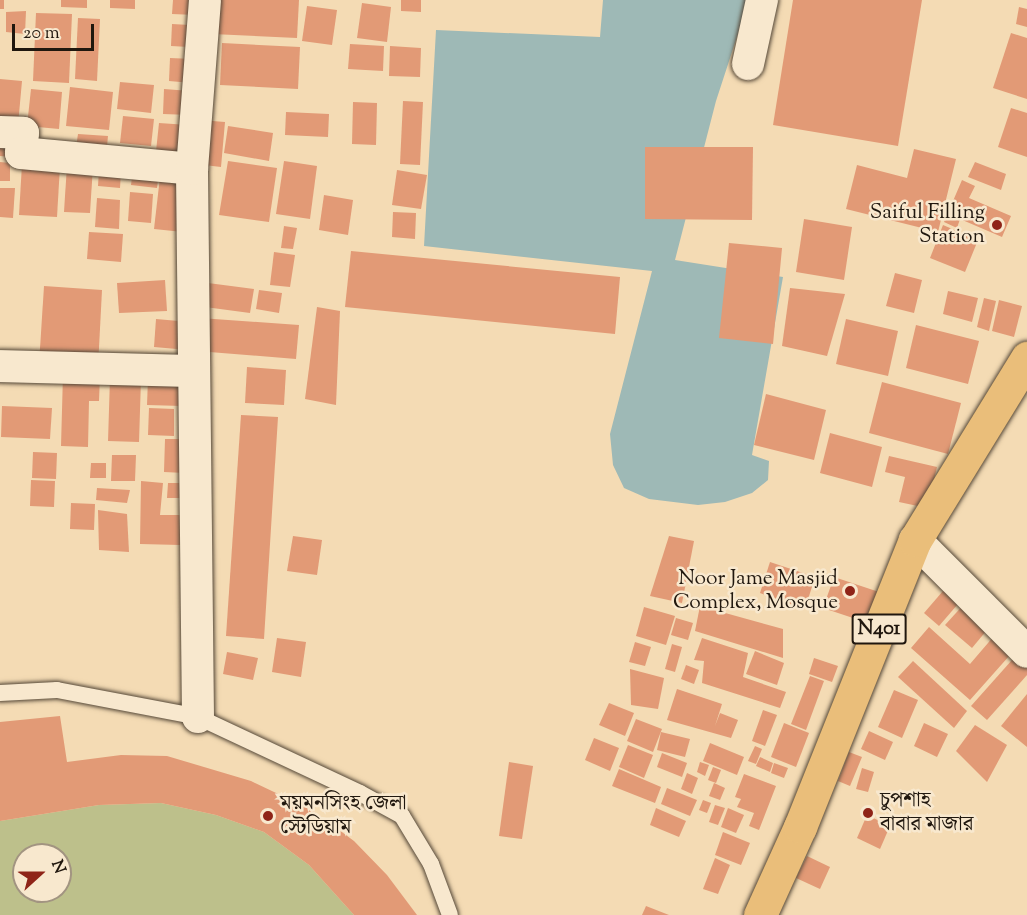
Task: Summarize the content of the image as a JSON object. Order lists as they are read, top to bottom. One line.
{"streets":{"highway":["N401"]},"places":["Saiful Filling Station","Noor Jame Masjid Complex, Mosque","চুপশাহ বাবার মাজার","ময়মনসিংহ জেলা স্টেডিয়াম"],"scale_bar":"20 m","north":"right"}
